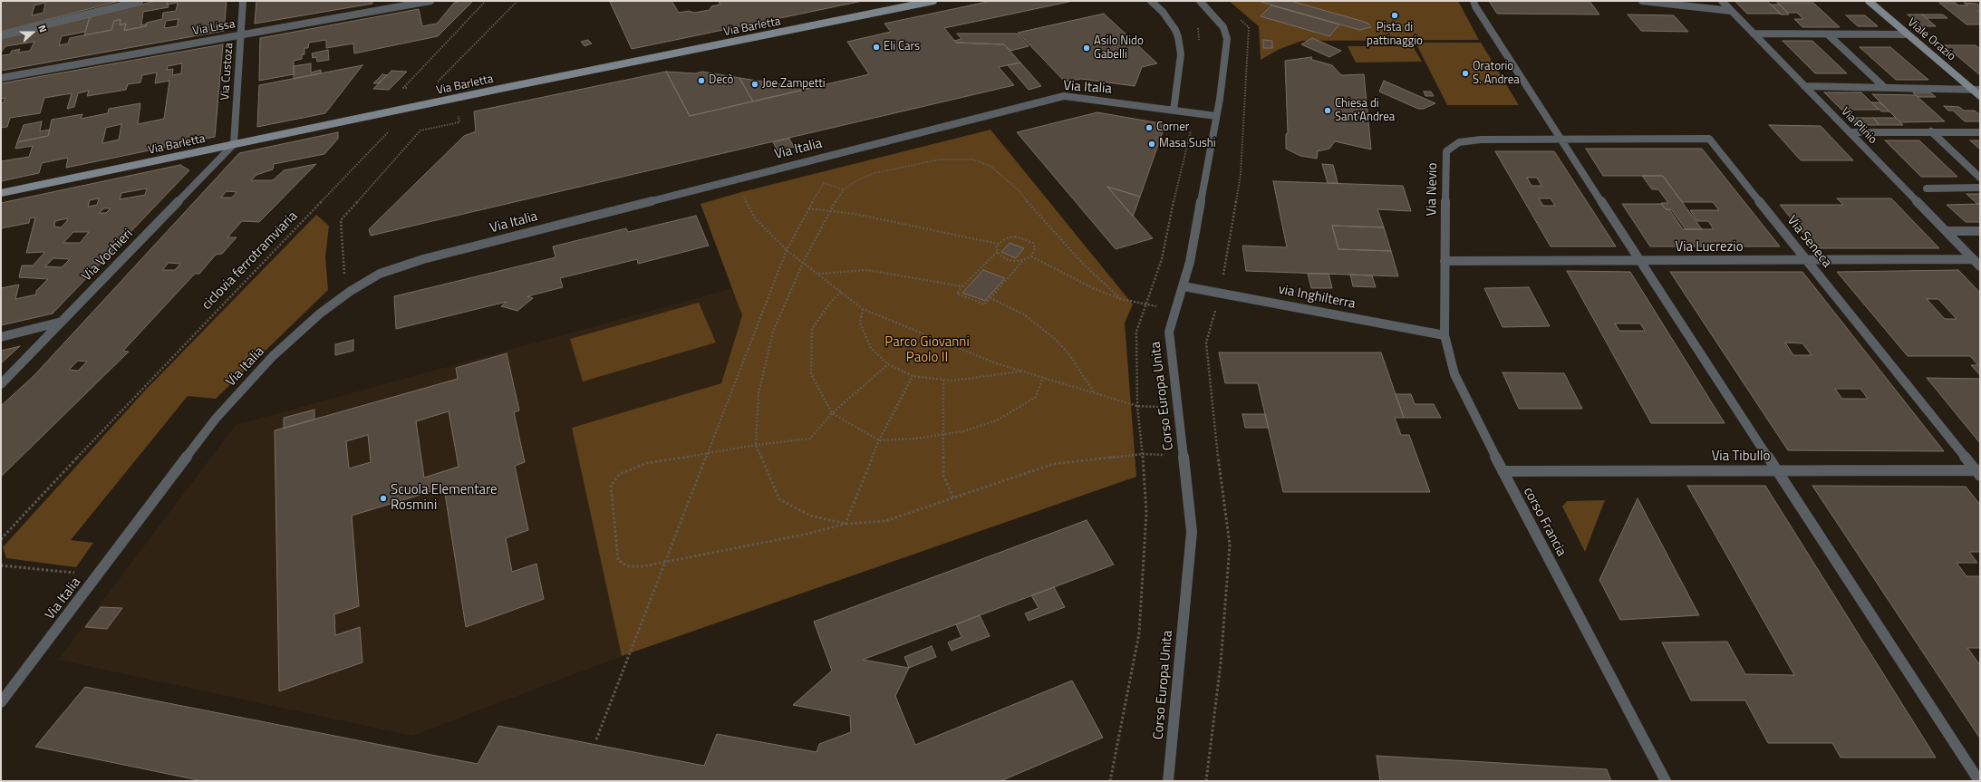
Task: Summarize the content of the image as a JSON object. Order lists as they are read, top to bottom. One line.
{"streets":{"main road":["Via Barletta","Viale Orazio"],"street":["Via Lissa","Via Custoza","Via Italia","Via Plinio","Via Nevio","Via Seneca","Via Lucrezio","Via Vochieri","via Inghilterra","Corso Europa Unita","Via Tibullo","corso Francia"],"path":["ciclovia ferrotramviaria"]},"crossings":[["Via Barletta","Via Custoza"],["Via Barletta","Via Vochieri"],["Via Barletta","ciclovia ferrotramviaria"],["Via Lissa","Via Custoza"],["Via Custoza","Via Vochieri"],["Via Italia","Corso Europa Unita"],["Via Plinio","Via Lucrezio"],["Via Nevio","Via Seneca"],["Via Nevio","Via Lucrezio"],["Via Nevio","corso Francia"],["Via Seneca","Via Lucrezio"],["Via Seneca","Via Tibullo"],["Via Lucrezio","corso Francia"],["via Inghilterra","Corso Europa Unita"],["via Inghilterra","corso Francia"],["Via Tibullo","corso Francia"]],"parks":["Parco Giovanni Paolo II"],"places":["Pista di pattinaggio","Eli Cars","Asilo Nido Gabelli","Oratorio S. Andrea","Decò","Joe Zampetti","Chiesa di Sant'Andrea","Corner","Masa Sushi","Scuola Elementare Rosmini"],"north":"right"}
